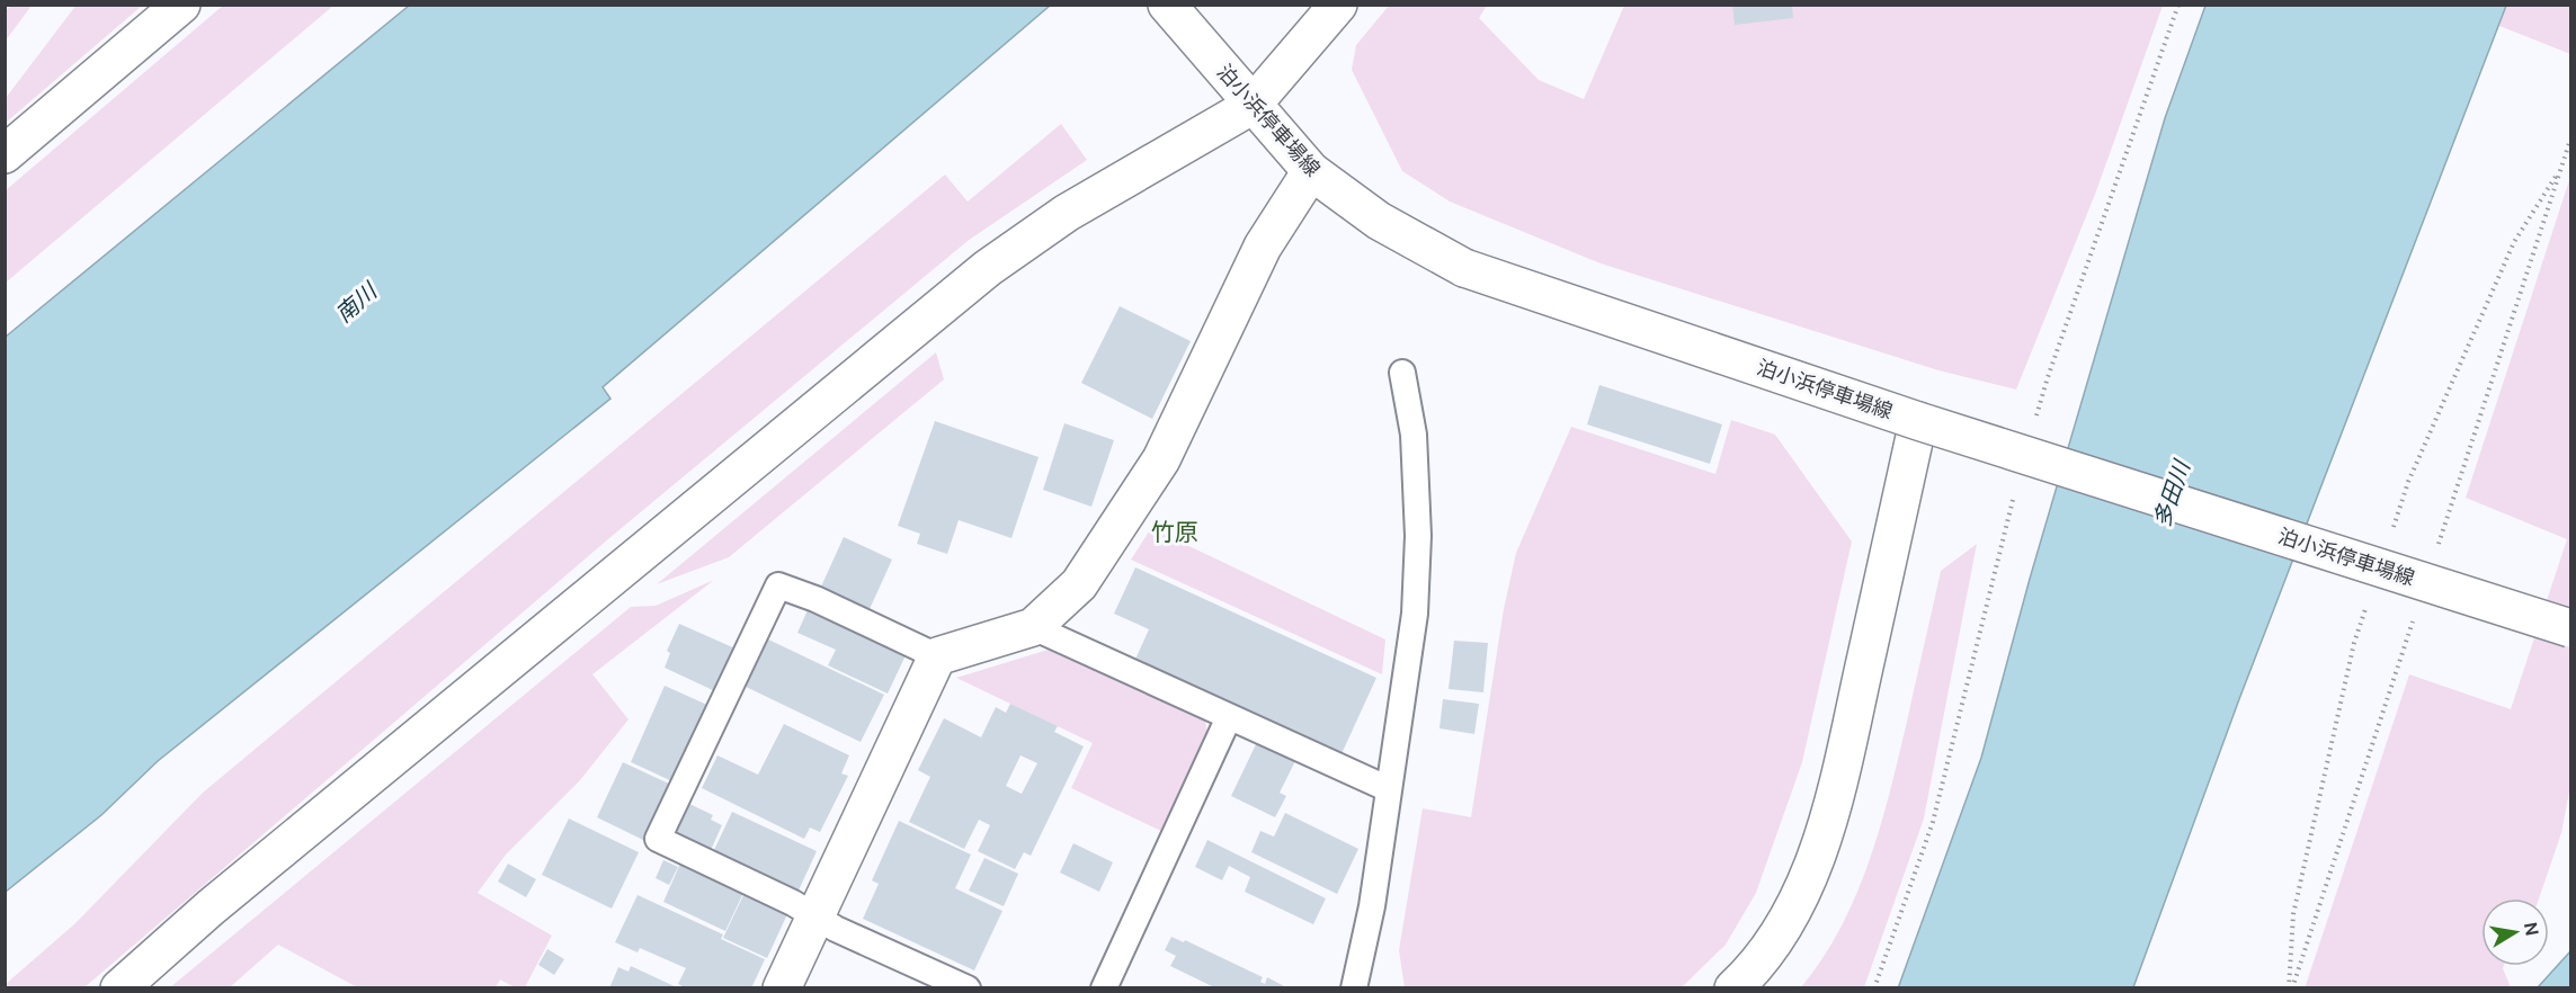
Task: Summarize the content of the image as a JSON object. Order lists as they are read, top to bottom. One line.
{"streets":{"street":["泊小浜停車場線"]},"districts":["竹原"],"water":["南川","多田川"],"north":"right"}
